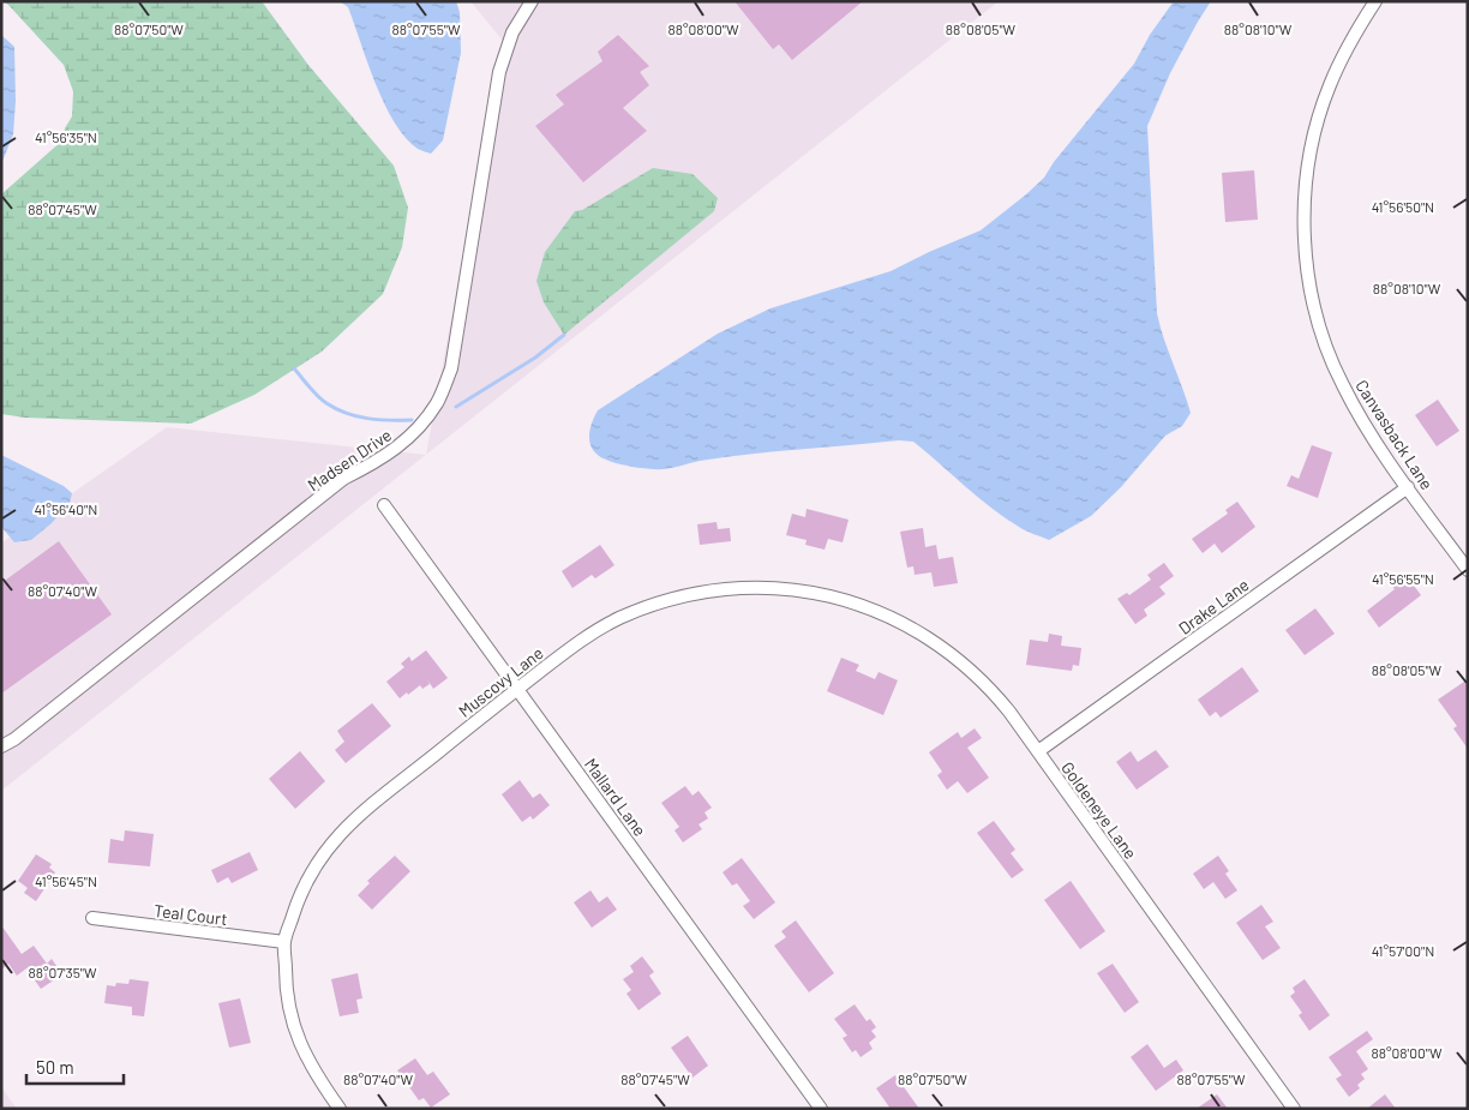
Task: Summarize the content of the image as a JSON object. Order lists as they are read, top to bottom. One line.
{"streets":{"street":["Canvasback Lane","Madsen Drive","Drake Lane","Muscovy Lane","Mallard Lane","Goldeneye Lane","Teal Court"]},"crossings":[["Canvasback Lane","Drake Lane"],["Drake Lane","Goldeneye Lane"],["Muscovy Lane","Mallard Lane"],["Muscovy Lane","Goldeneye Lane"],["Muscovy Lane","Teal Court"]],"scale_bar":"50 m","coordinates":["88°07'50\"W","88°07'55\"W","88°08'00\"W","88°08'05\"W","88°08'10\"W","41°56'35\"N","41°56'50\"N","88°07'45\"W","41°56'40\"N","41°56'55\"N","88°07'40\"W","41°56'45\"N","41°57'00\"N","88°07'35\"W"]}
